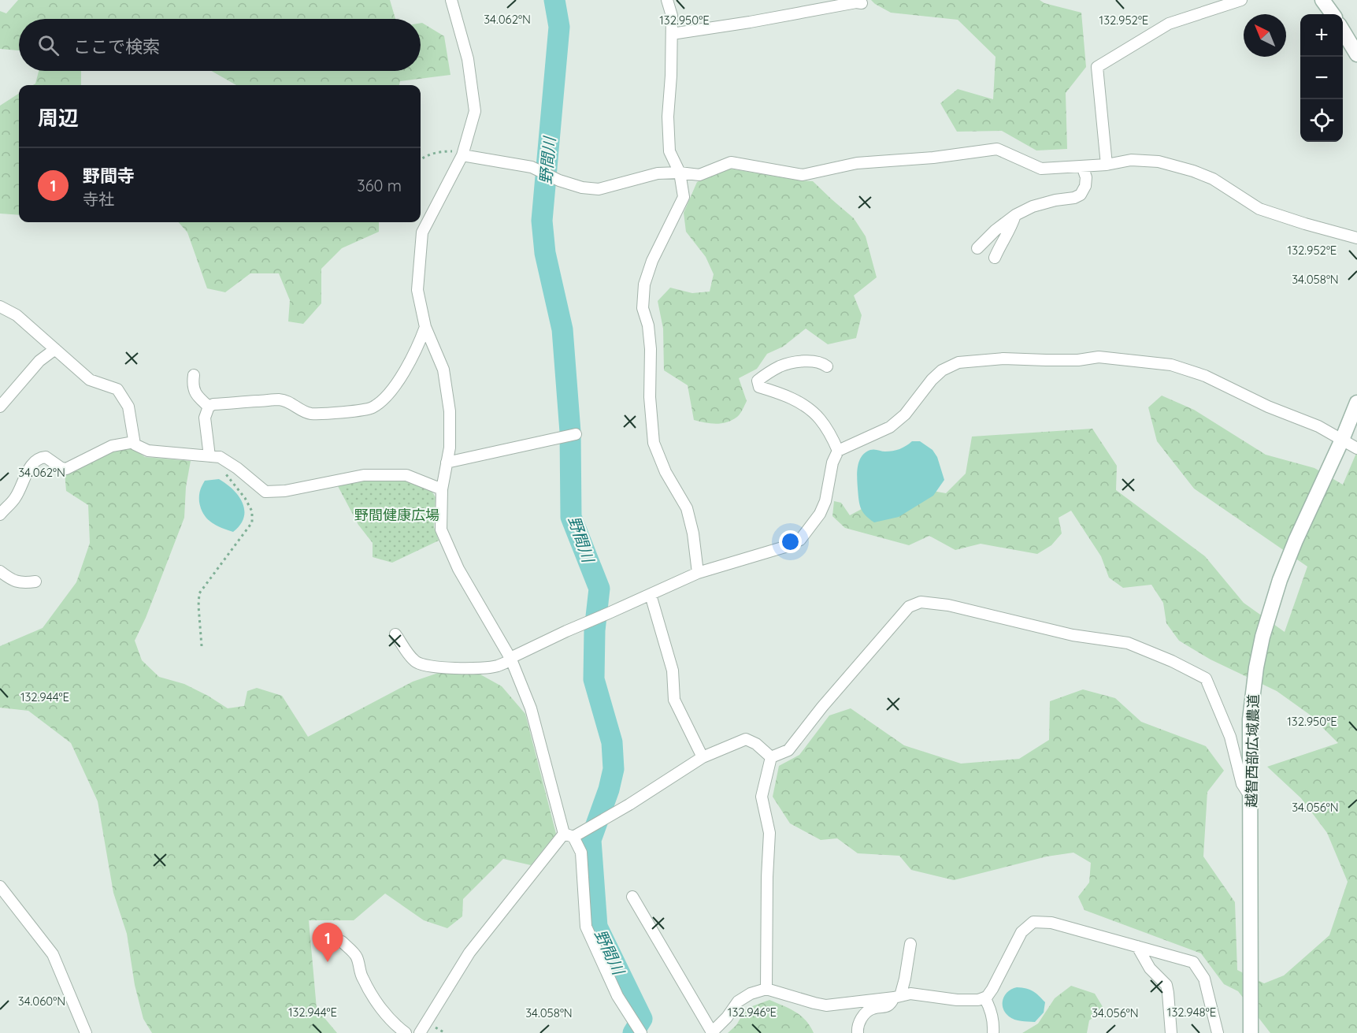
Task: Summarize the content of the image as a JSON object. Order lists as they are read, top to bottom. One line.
{"streets":{"street":["越智西部広域農道"]},"water":["野間川"],"parks":["野間健康広場"],"north":"top left","page":{"map_buttons":["+","−"],"search":"ここで検索","heading":"周辺","list":[{"mark":"1","name":"野間寺","note":"寺社","value":"360 m"}],"pins":"1"},"coordinates":["34.062°N","132.950°E","132.952°E","34.058°N","132.944°E","34.056°N","34.060°N","132.946°E","132.948°E"]}
